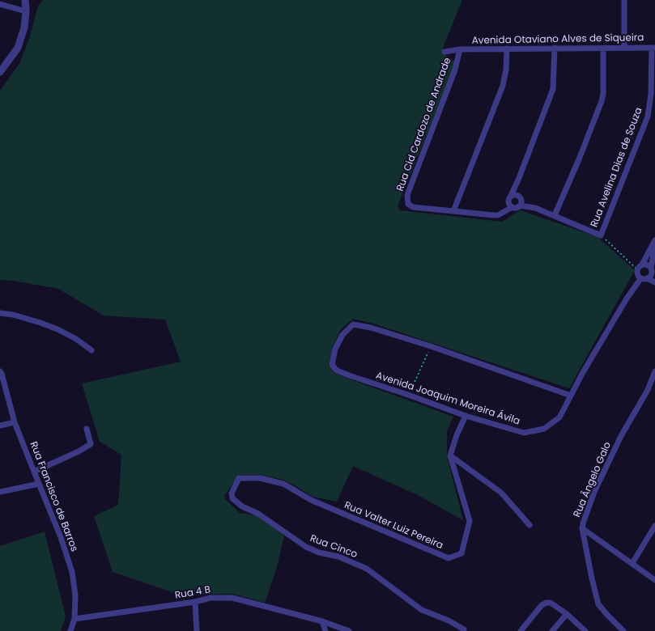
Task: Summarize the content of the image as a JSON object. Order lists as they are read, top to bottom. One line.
{"streets":{"street":["Avenida Otaviano Alves de Siqueira","Rua Cid Cardozo de Andrade","Rua Avelina Dias de Souza","Avenida Joaquim Moreira Ávila","Rua Ângelo Galo","Rua Francisco de Barros","Rua Valter Luiz Pereira","Rua Cinco","Rua 4 B"]},"crossings":[["Avenida Otaviano Alves de Siqueira","Rua Cid Cardozo de Andrade"],["Avenida Otaviano Alves de Siqueira","Rua Avelina Dias de Souza"],["Rua Francisco de Barros","Rua 4 B"],["Rua Valter Luiz Pereira","Rua Cinco"]]}
